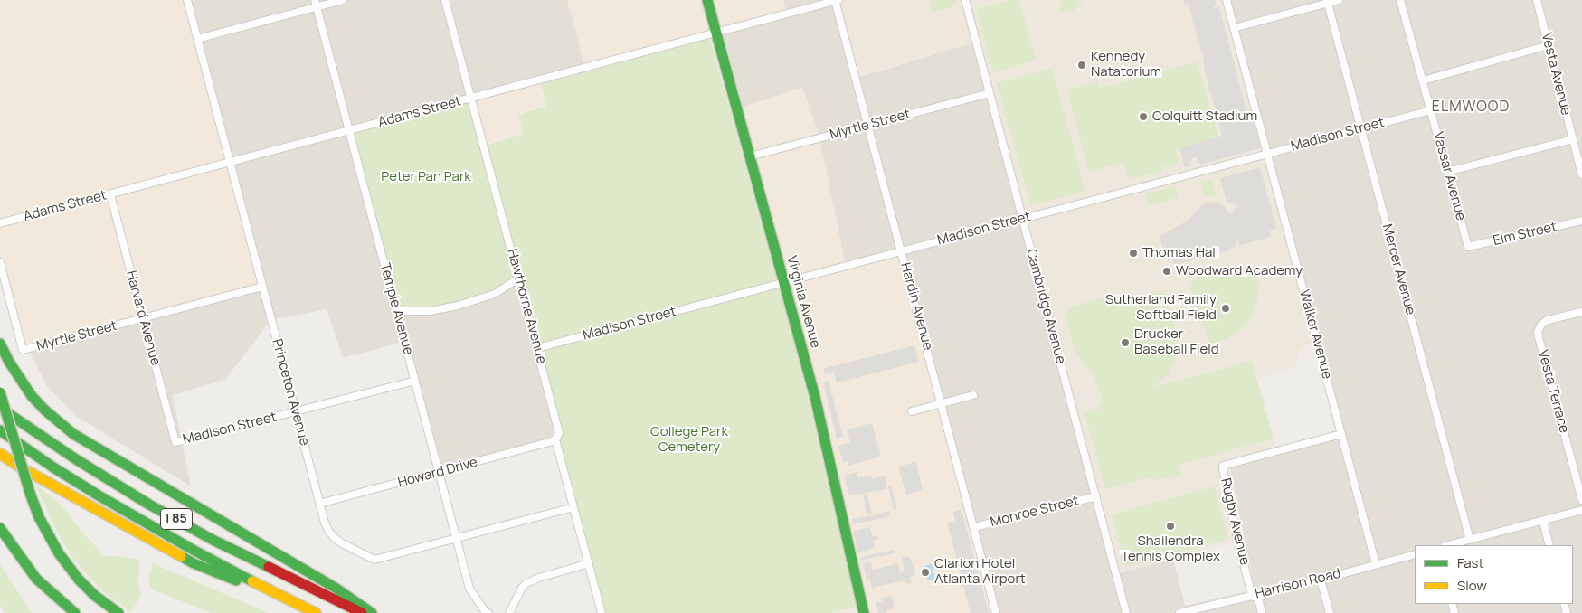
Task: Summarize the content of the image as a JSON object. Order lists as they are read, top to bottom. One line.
{"streets":{"main road":["Virginia Avenue","I 85"],"street":["Vesta Avenue","Adams Street","Myrtle Street","Madison Street","Vassar Avenue","Elm Street","Mercer Avenue","Hawthorne Avenue","Hardin Avenue","Cambridge Avenue","Temple Avenue","Harvard Avenue","Walker Avenue","Vesta Terrace","Princeton Avenue","Howard Drive","Monroe Street","Rugby Avenue","Harrison Road"]},"crossings":[["Adams Street","Virginia Avenue"],["Adams Street","Hawthorne Avenue"],["Adams Street","Hardin Avenue"],["Adams Street","Temple Avenue"],["Adams Street","Harvard Avenue"],["Adams Street","Princeton Avenue"],["Myrtle Street","Virginia Avenue"],["Myrtle Street","Hardin Avenue"],["Myrtle Street","Cambridge Avenue"],["Myrtle Street","Harvard Avenue"],["Myrtle Street","Princeton Avenue"],["Madison Street","Vassar Avenue"],["Madison Street","Mercer Avenue"],["Madison Street","Virginia Avenue"],["Madison Street","Hawthorne Avenue"],["Madison Street","Hardin Avenue"],["Madison Street","Cambridge Avenue"],["Madison Street","Temple Avenue"],["Madison Street","Harvard Avenue"],["Madison Street","Walker Avenue"],["Madison Street","Princeton Avenue"],["Vassar Avenue","Elm Street"],["Hawthorne Avenue","Princeton Avenue"],["Hawthorne Avenue","Howard Drive"],["Hardin Avenue","Monroe Street"],["Cambridge Avenue","Monroe Street"],["Temple Avenue","Princeton Avenue"],["Temple Avenue","Howard Drive"],["Walker Avenue","Rugby Avenue"],["Walker Avenue","Harrison Road"],["Princeton Avenue","Howard Drive"],["Rugby Avenue","Harrison Road"]],"districts":["ELMWOOD"],"parks":["Peter Pan Park","College Park Cemetery"],"places":["Kennedy Natatorium","Colquitt Stadium","Thomas Hall","Woodward Academy","Sutherland Family Softball Field","Drucker Baseball Field","Shailendra Tennis Complex","Clarion Hotel Atlanta Airport"],"legend":["Fast","Slow"]}
